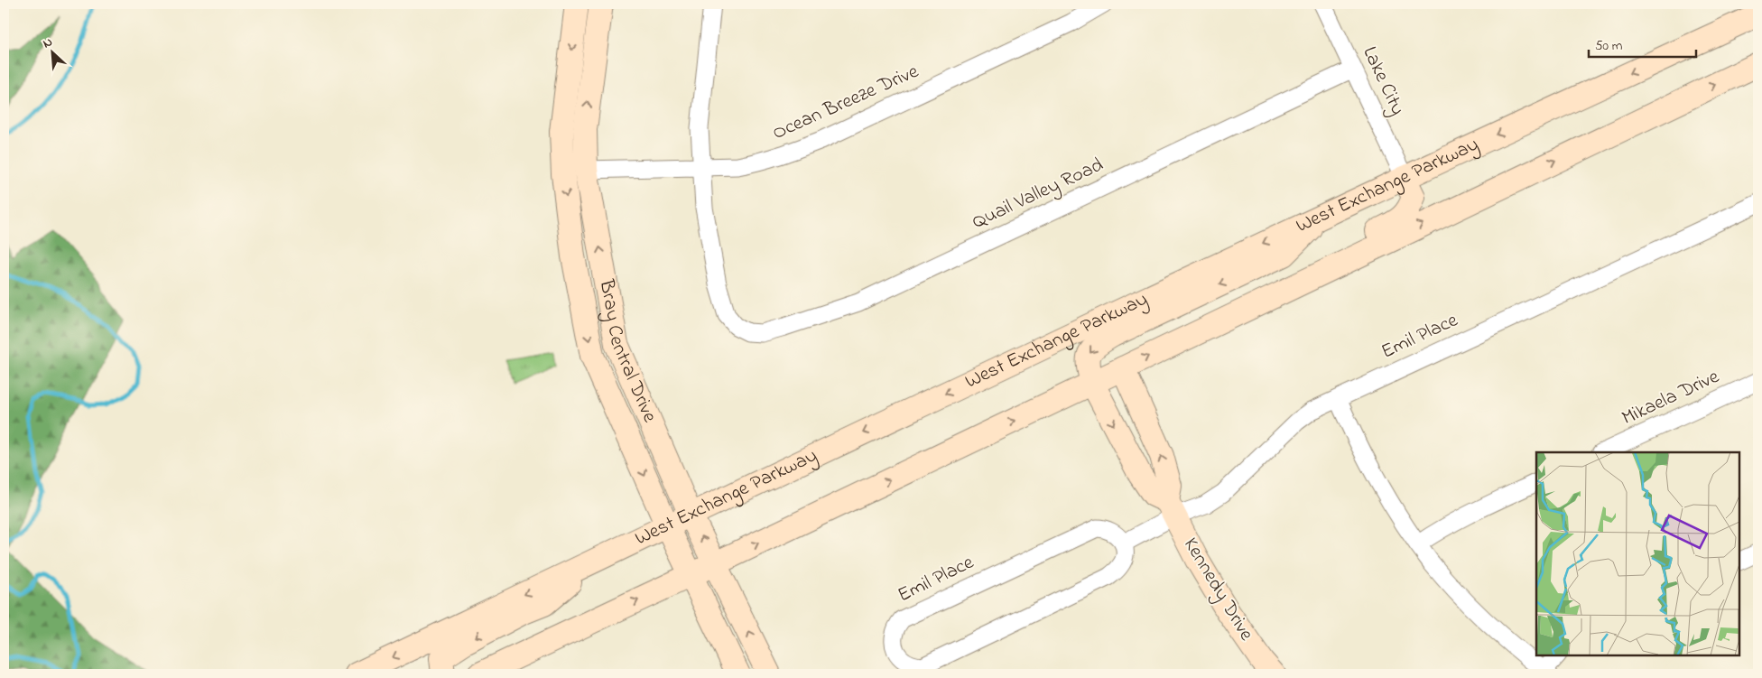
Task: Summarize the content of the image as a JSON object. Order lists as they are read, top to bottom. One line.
{"streets":{"main road":["West Exchange Parkway","Bray Central Drive","Kennedy Drive"],"street":["Lake City","Ocean Breeze Drive","Quail Valley Road","Emil Place","Mikaela Drive"]},"crossings":[["Lake City","West Exchange Parkway"],["Lake City","Quail Valley Road"],["Ocean Breeze Drive","Quail Valley Road"],["Ocean Breeze Drive","Bray Central Drive"],["West Exchange Parkway","Bray Central Drive"],["West Exchange Parkway","Kennedy Drive"],["Emil Place","Kennedy Drive"]],"scale_bar":"50 m","north":"top left"}
